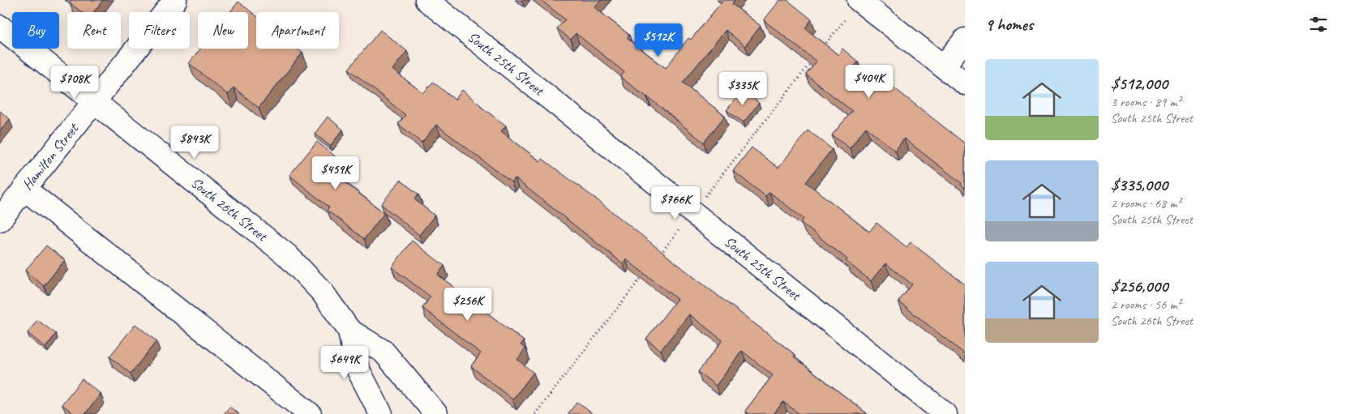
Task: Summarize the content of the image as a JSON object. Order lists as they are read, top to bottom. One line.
{"streets":{"street":["South 25th Street","Hamilton Street","South 26th Street"]},"crossings":[["Hamilton Street","South 26th Street"]],"page":{"heading":"9 homes","chip":["Buy","Rent","Filters","New","Apartment"],"price":["$512K","$404K","$708K","$335K","$843K","$459K","$766K","$256K","$649K"],"list":[{"name":"$512,000","note":"3 rooms · 89 m² · South 25th Street"},{"name":"$335,000","note":"2 rooms · 68 m² · South 25th Street"},{"name":"$256,000","note":"2 rooms · 56 m² · South 26th Street"}]}}
